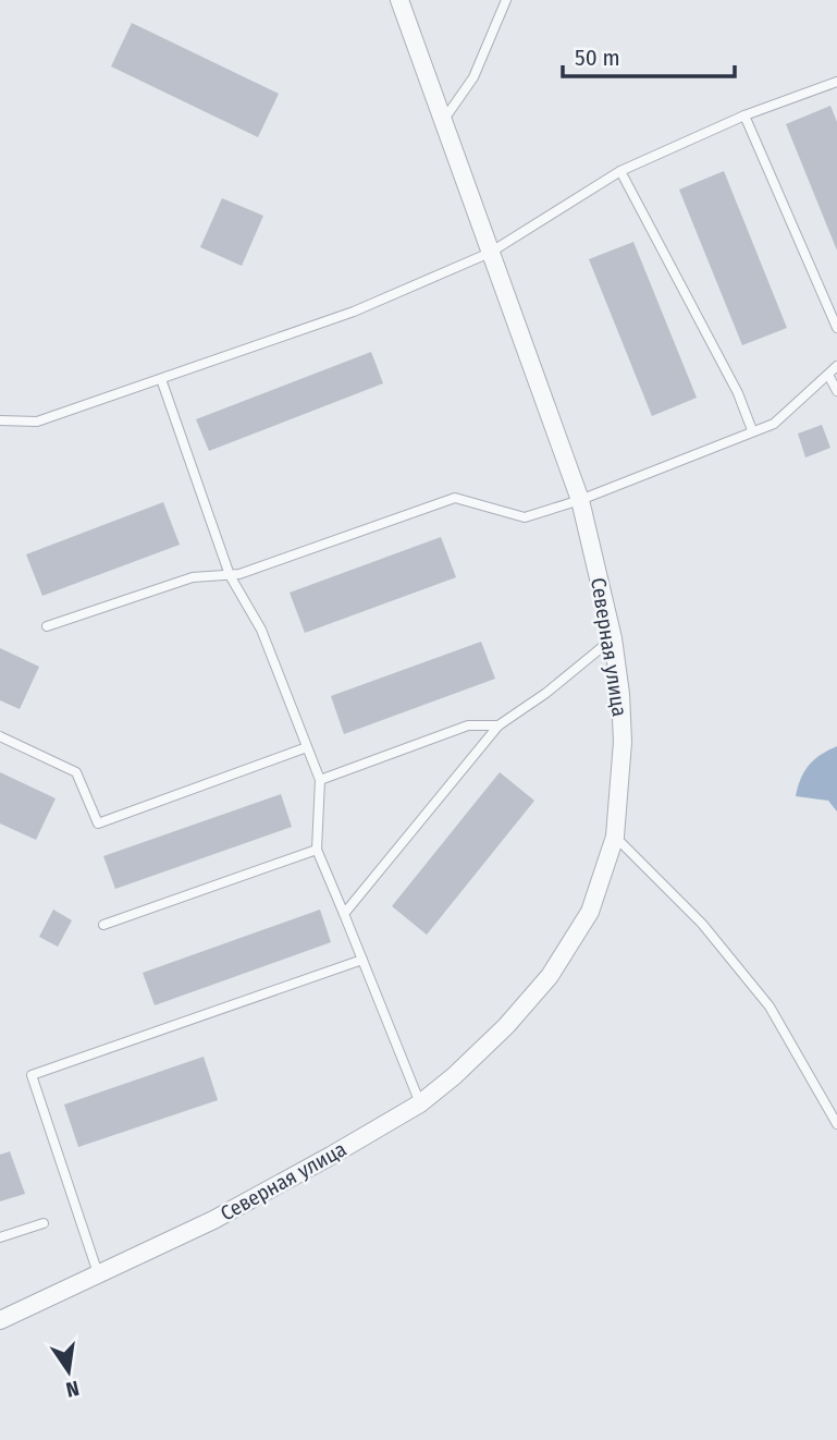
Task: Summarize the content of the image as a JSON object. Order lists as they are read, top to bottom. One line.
{"streets":{"street":["Северная улица"]},"scale_bar":"50 m","north":"bottom"}
